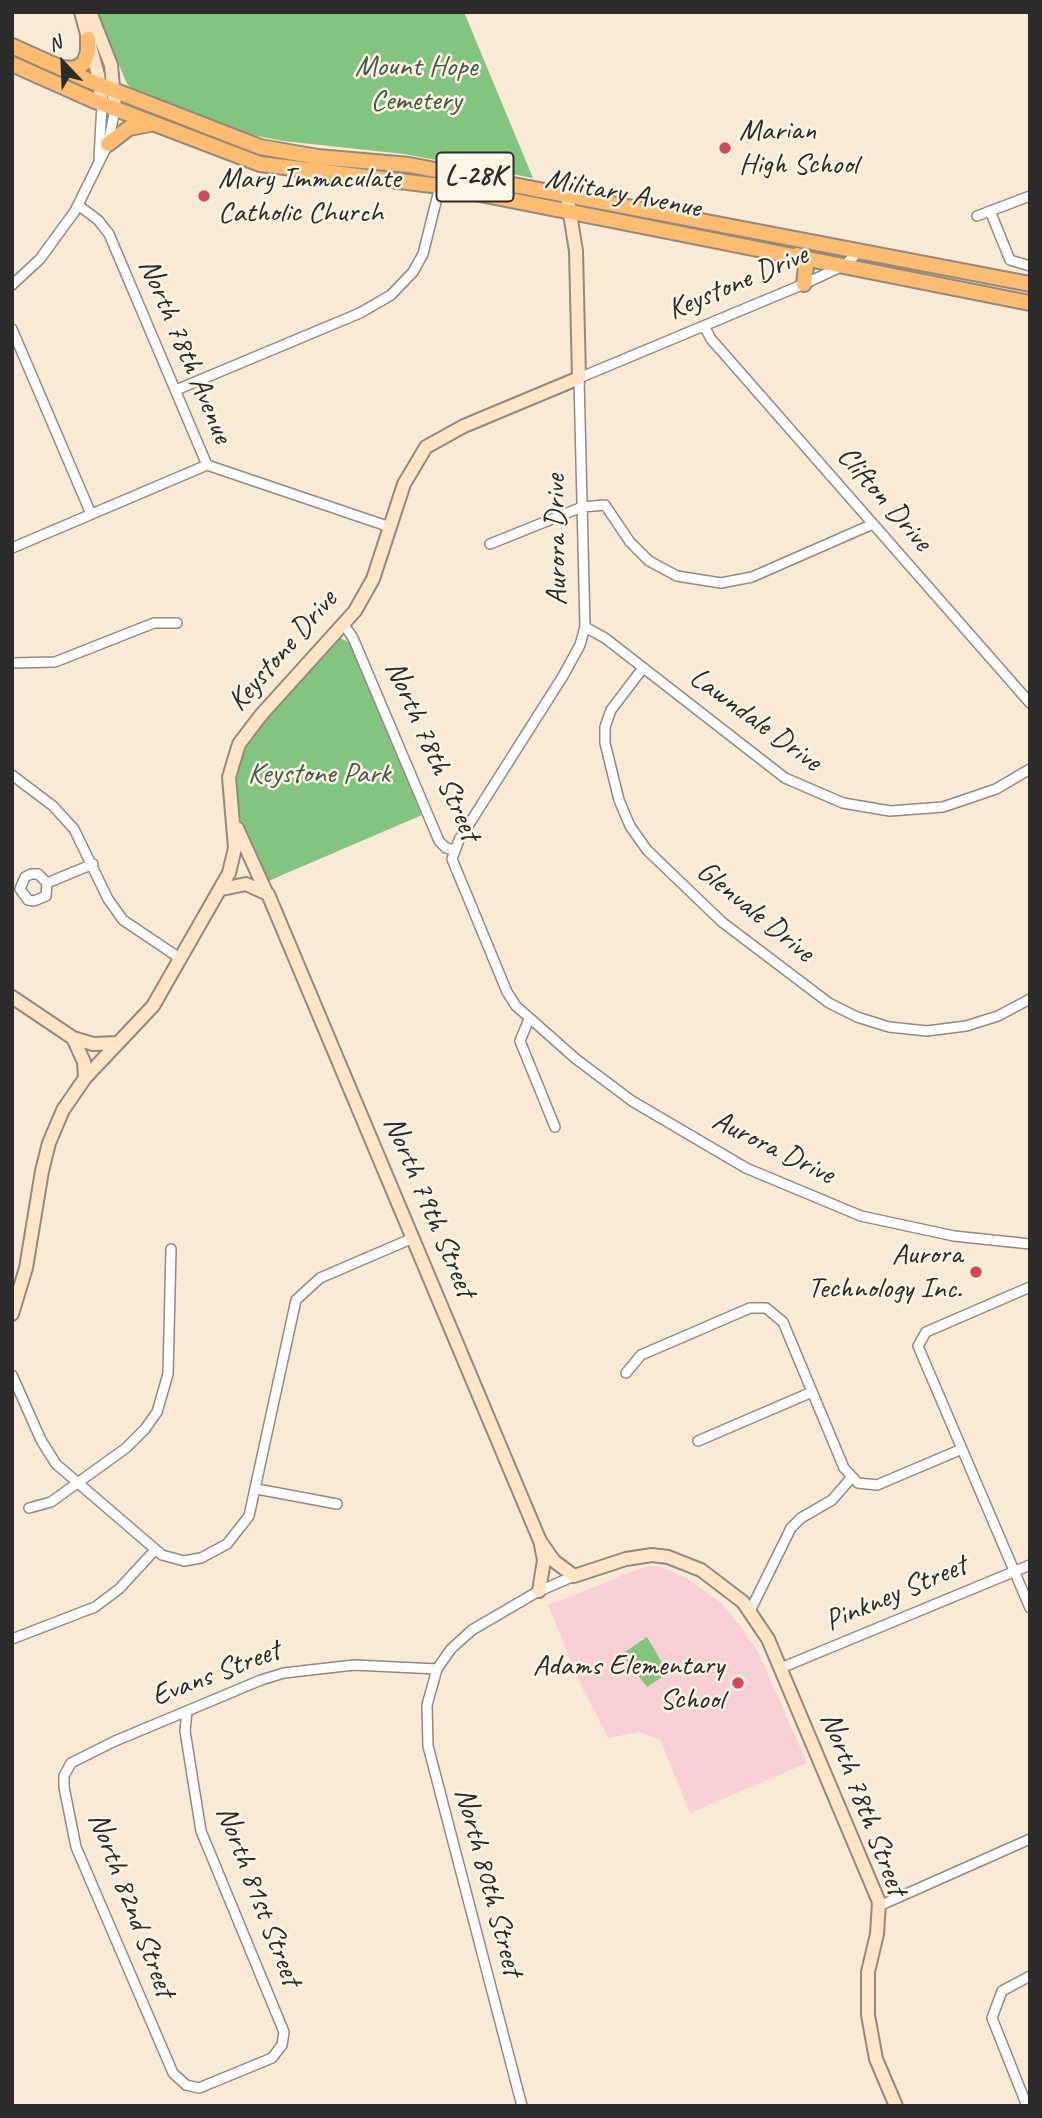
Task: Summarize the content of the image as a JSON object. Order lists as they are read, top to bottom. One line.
{"streets":{"main road":["L-28K","Military Avenue"],"street":["Keystone Drive","North 78th Avenue","Clifton Drive","Aurora Drive","Lawndale Drive","North 78th Street","Glenvale Drive","North 79th Street","Pinkney Street","Evans Street","North 80th Street","North 81st Street","North 82nd Street"]},"crossings":[["Military Avenue","Keystone Drive"],["Military Avenue","Aurora Drive"],["Keystone Drive","North 78th Avenue"],["Keystone Drive","Clifton Drive"],["Keystone Drive","Aurora Drive"],["Keystone Drive","North 78th Street"],["Keystone Drive","North 79th Street"],["Aurora Drive","Lawndale Drive"],["Aurora Drive","North 78th Street"],["Lawndale Drive","Glenvale Drive"],["North 78th Street","Pinkney Street"],["Evans Street","North 80th Street"],["Evans Street","North 81st Street"],["Evans Street","North 82nd Street"],["North 81st Street","North 82nd Street"]],"parks":["Mount Hope Cemetery","Keystone Park"],"places":["Marian High School","Mary Immaculate Catholic Church","Aurora Technology Inc.","Adams Elementary School"],"north":"top left"}
